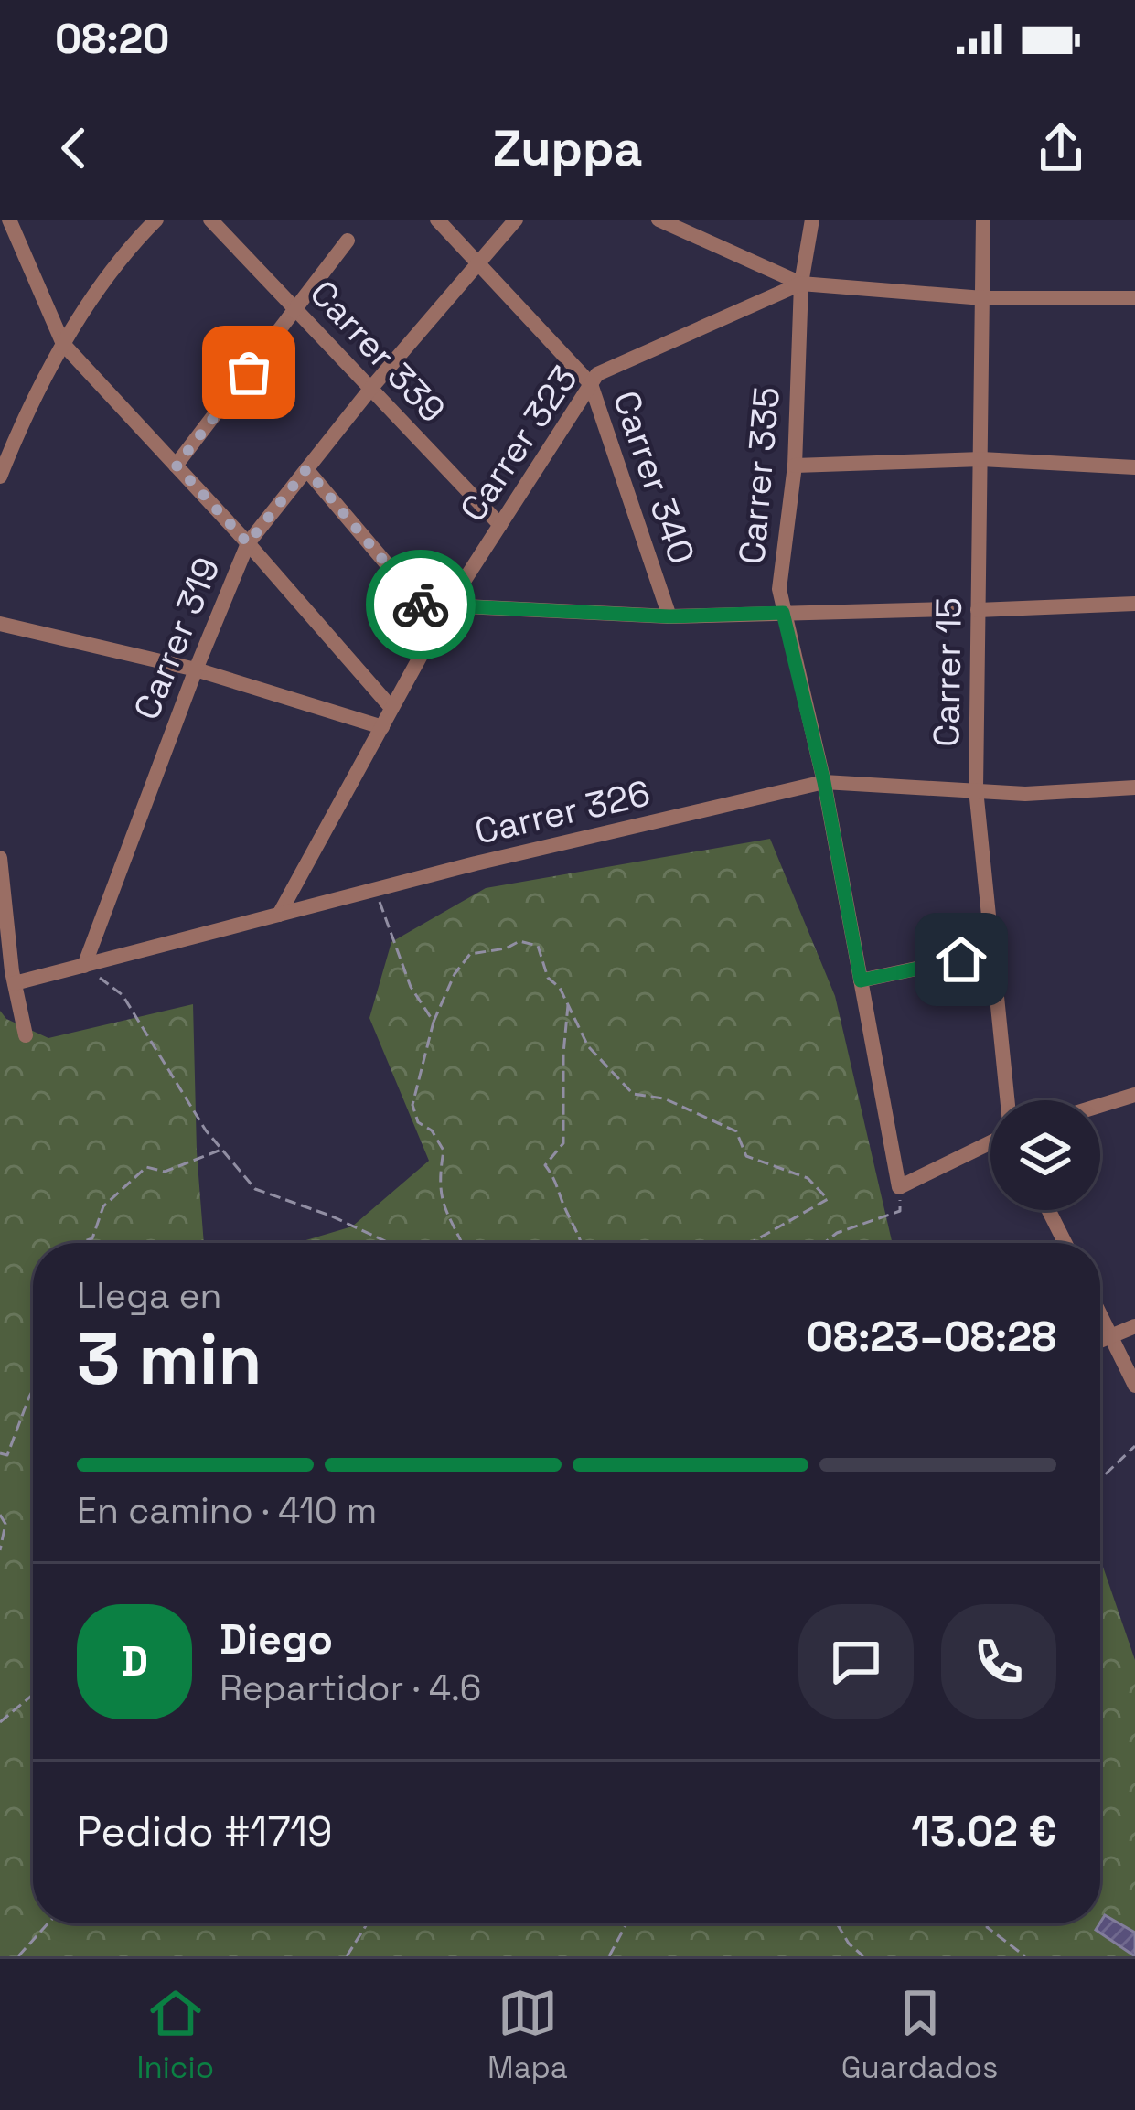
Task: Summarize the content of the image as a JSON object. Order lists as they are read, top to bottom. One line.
{"streets":{"street":["Carrer 339","Carrer 323","Carrer 335","Carrer 340","Carrer 319","Carrer 15","Carrer 326"]},"crossings":[["Carrer 339","Carrer 323"],["Carrer 339","Carrer 319"],["Carrer 323","Carrer 335"],["Carrer 323","Carrer 340"],["Carrer 323","Carrer 15"],["Carrer 323","Carrer 326"],["Carrer 335","Carrer 326"],["Carrer 340","Carrer 319"],["Carrer 319","Carrer 326"],["Carrer 15","Carrer 326"]],"page":{"status":"08:20","header":"Zuppa","heading":["3 min","Llega en","08:23–08:28"],"panel":["Diego","Repartidor · 4.6","Pedido #1719","13.02 €"],"bar":"En camino · 410 m","round":"D","tabs":["Inicio","Mapa","Guardados"]}}
